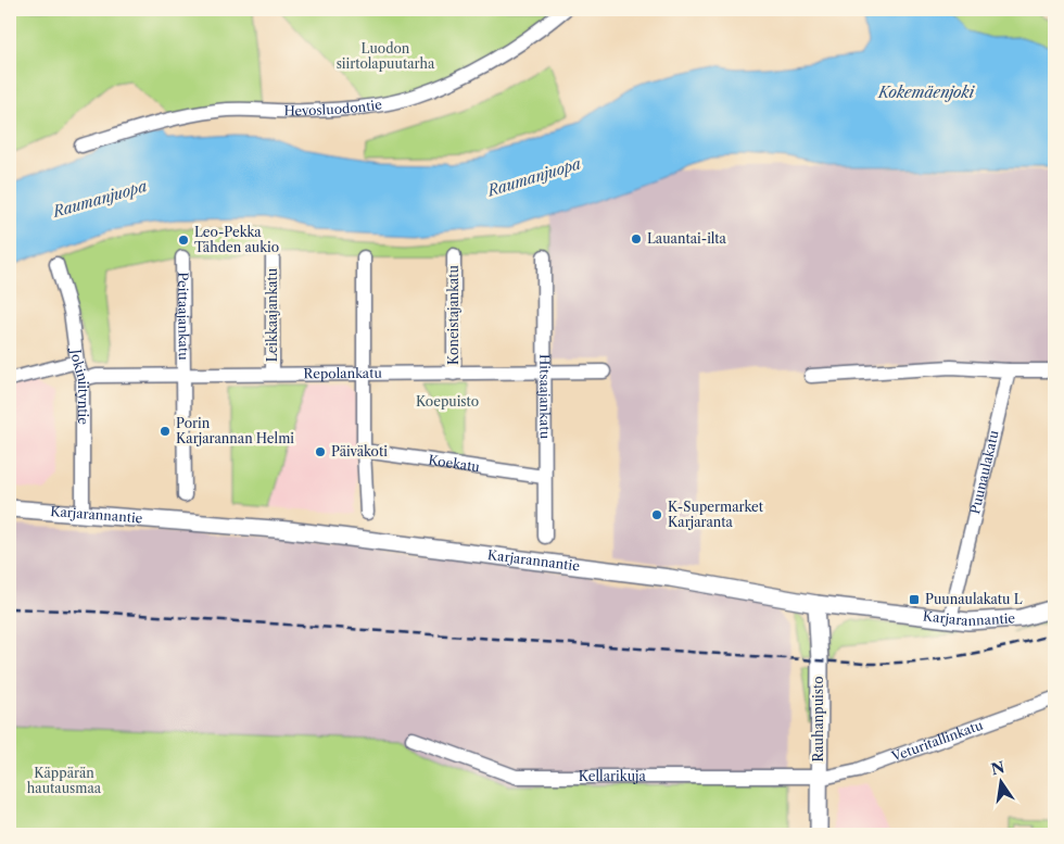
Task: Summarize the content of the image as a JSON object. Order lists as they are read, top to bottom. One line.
{"streets":{"main road":["Karjarannantie","Rauhanpuisto"],"street":["Hevosluodontie","Leikkaajankatu","Koneistajankatu","Peittaajankatu","Repolankatu","Jokiniityntie","Hitsaajankatu","Koekatu","Puunaulakatu","Veturitallinkatu","Kellarikuja"]},"crossings":[["Leikkaajankatu","Repolankatu"],["Koneistajankatu","Repolankatu"],["Peittaajankatu","Repolankatu"],["Repolankatu","Jokiniityntie"],["Repolankatu","Hitsaajankatu"],["Jokiniityntie","Karjarannantie"],["Hitsaajankatu","Koekatu"],["Puunaulakatu","Karjarannantie"],["Karjarannantie","Rauhanpuisto"],["Rauhanpuisto","Veturitallinkatu"],["Rauhanpuisto","Kellarikuja"],["Veturitallinkatu","Kellarikuja"]],"water":["Kokemäenjoki","Raumanjuopa"],"parks":["Luodon siirtolapuutarha","Koepuisto","Käppärän hautausmaa"],"places":{"other":["Lauantai-ilta","Leo-Pekka Tähden aukio","Porin Karjarannan Helmi","Päiväkoti","K-Supermarket Karjaranta"],"transit":["Puunaulakatu L"]},"north":"top"}
